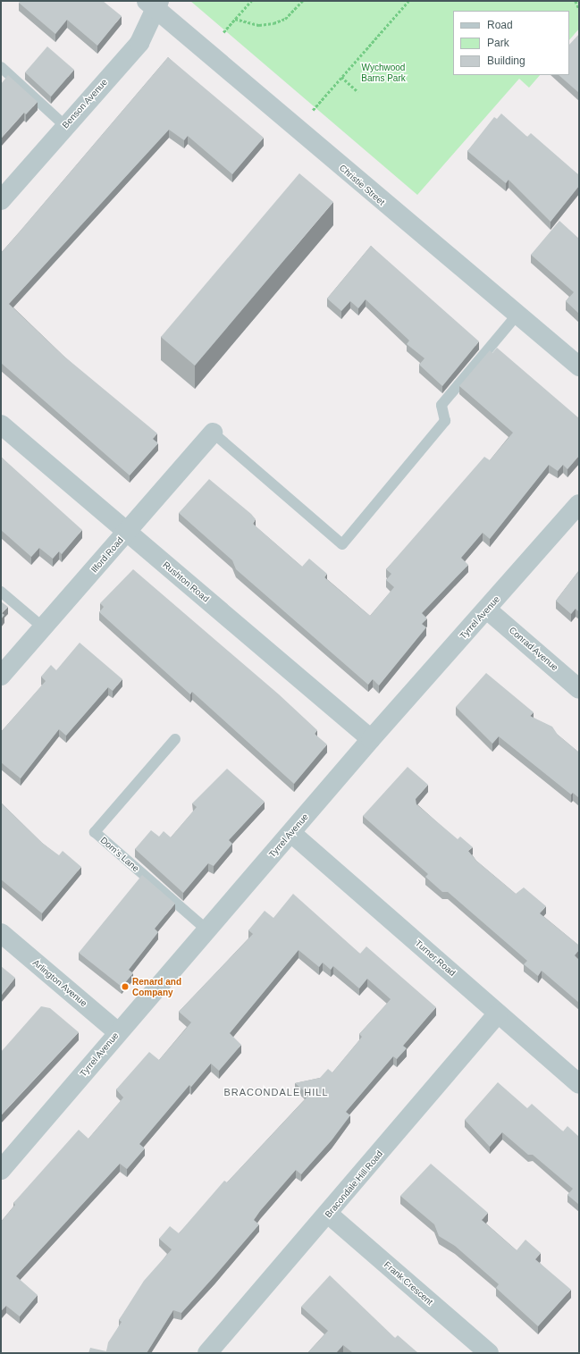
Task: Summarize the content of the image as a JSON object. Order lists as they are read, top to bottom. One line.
{"streets":{"street":["Benson Avenue","Christie Street","Ilford Road","Rushton Road","Tyrrel Avenue","Conrad Avenue","Turner Road","Arlington Avenue","Bracondale Hill Road","Frank Crescent"],"lane":["Dom's Lane"]},"crossings":[["Benson Avenue","Christie Street"],["Ilford Road","Rushton Road"],["Rushton Road","Tyrrel Avenue"],["Tyrrel Avenue","Conrad Avenue"],["Tyrrel Avenue","Dom's Lane"],["Tyrrel Avenue","Turner Road"],["Tyrrel Avenue","Arlington Avenue"],["Turner Road","Bracondale Hill Road"],["Bracondale Hill Road","Frank Crescent"]],"districts":["BRACONDALE HILL"],"parks":["Wychwood Barns Park"],"places":["Renard and Company"],"legend":["Road","Park","Building"]}
